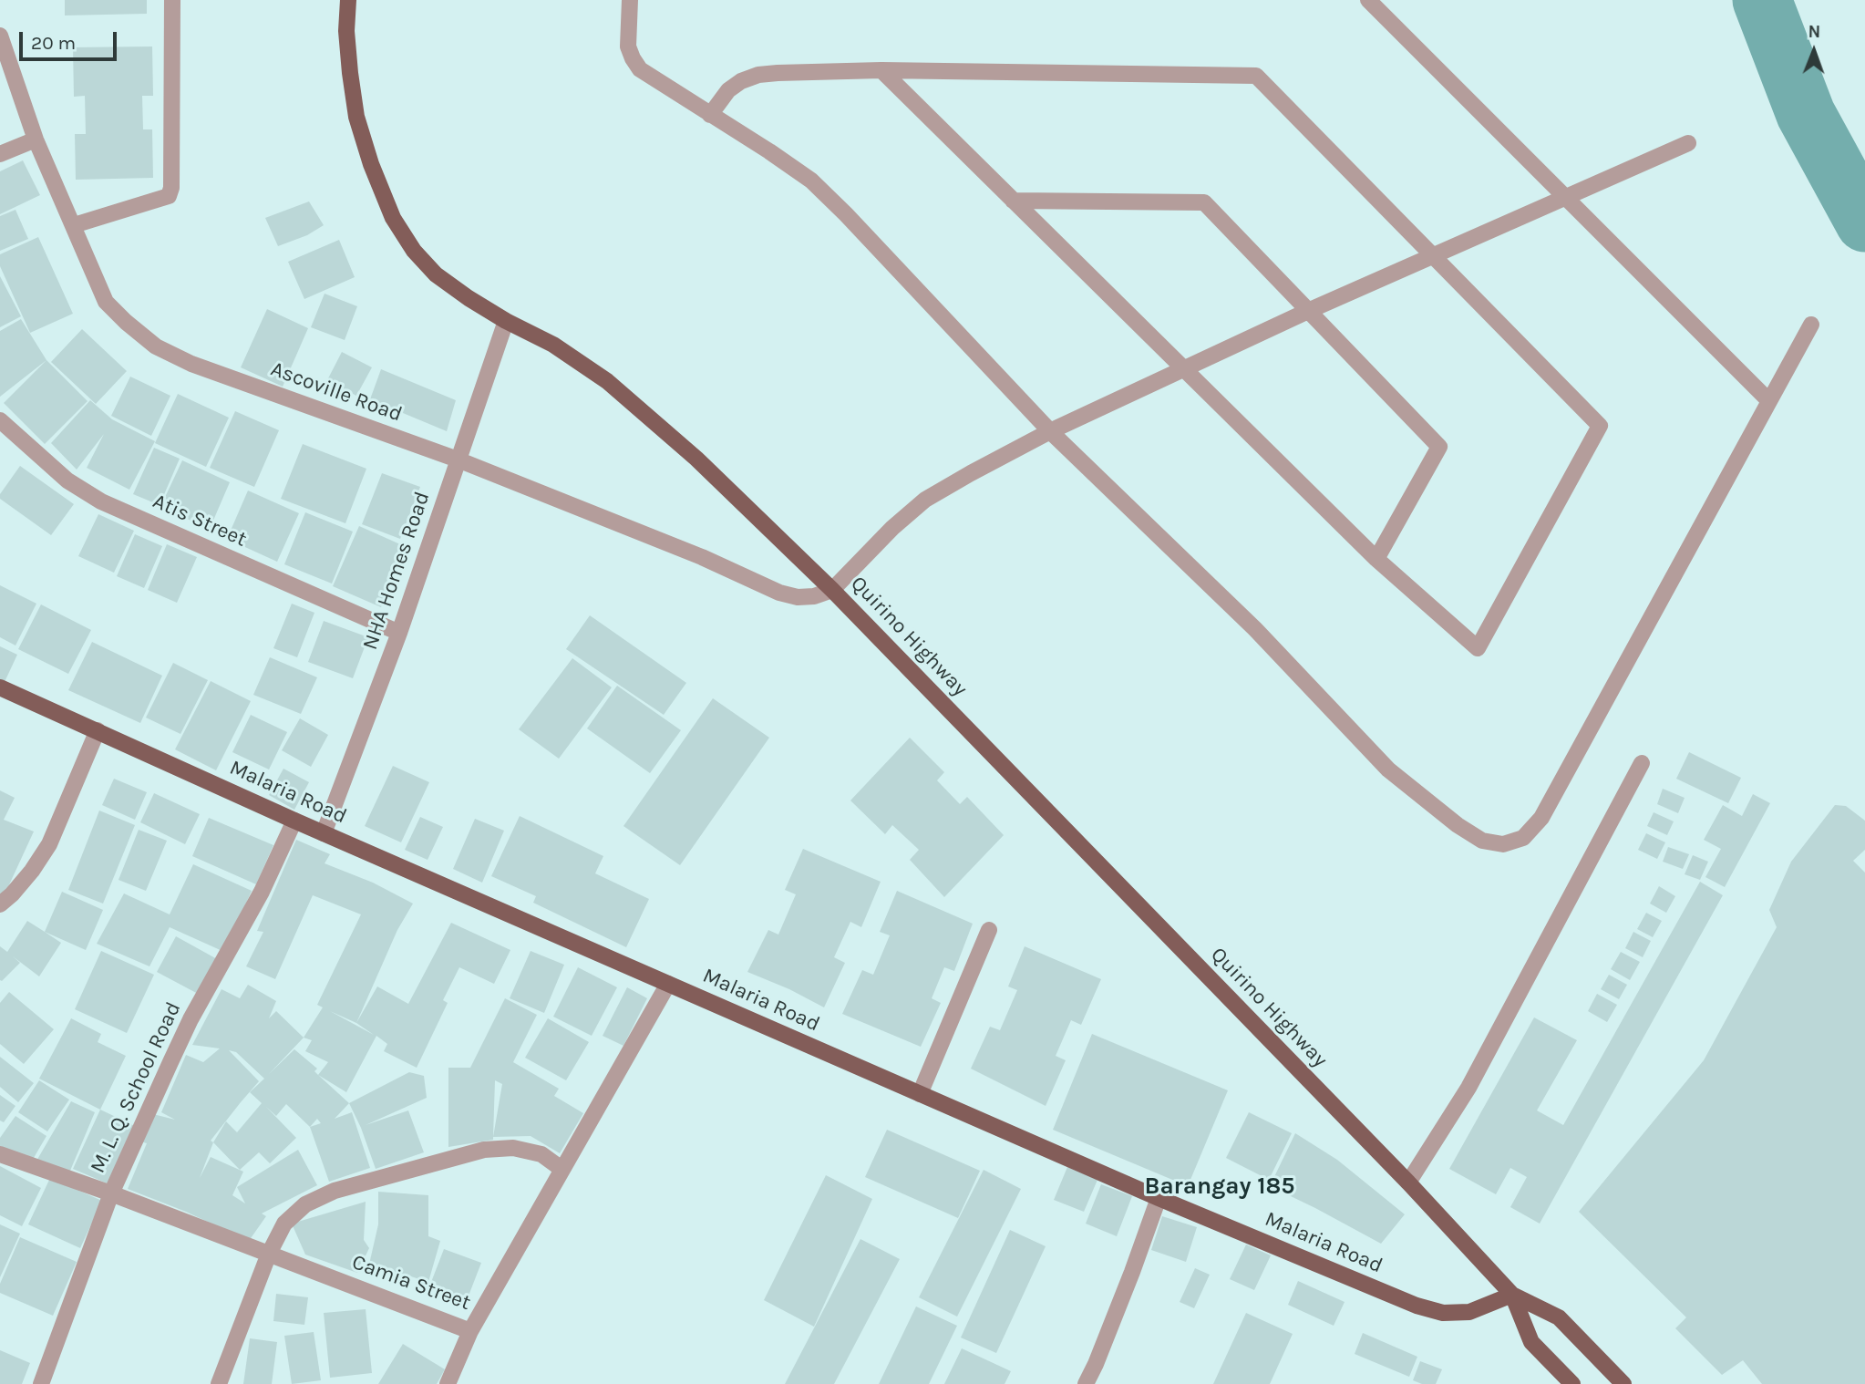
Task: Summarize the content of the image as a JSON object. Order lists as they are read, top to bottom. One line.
{"streets":{"main road":["Quirino Highway","Malaria Road"],"street":["Ascoville Road","Atis Street","NHA Homes Road","M. L. Q. School Road","Camia Street"]},"crossings":[["Ascoville Road","NHA Homes Road"],["Ascoville Road","Quirino Highway"],["Atis Street","NHA Homes Road"],["NHA Homes Road","Quirino Highway"],["NHA Homes Road","Malaria Road"],["Quirino Highway","Malaria Road"],["Malaria Road","M. L. Q. School Road"],["Malaria Road","Camia Street"],["M. L. Q. School Road","Camia Street"]],"districts":["Barangay 185"],"scale_bar":"20 m","north":"top"}
